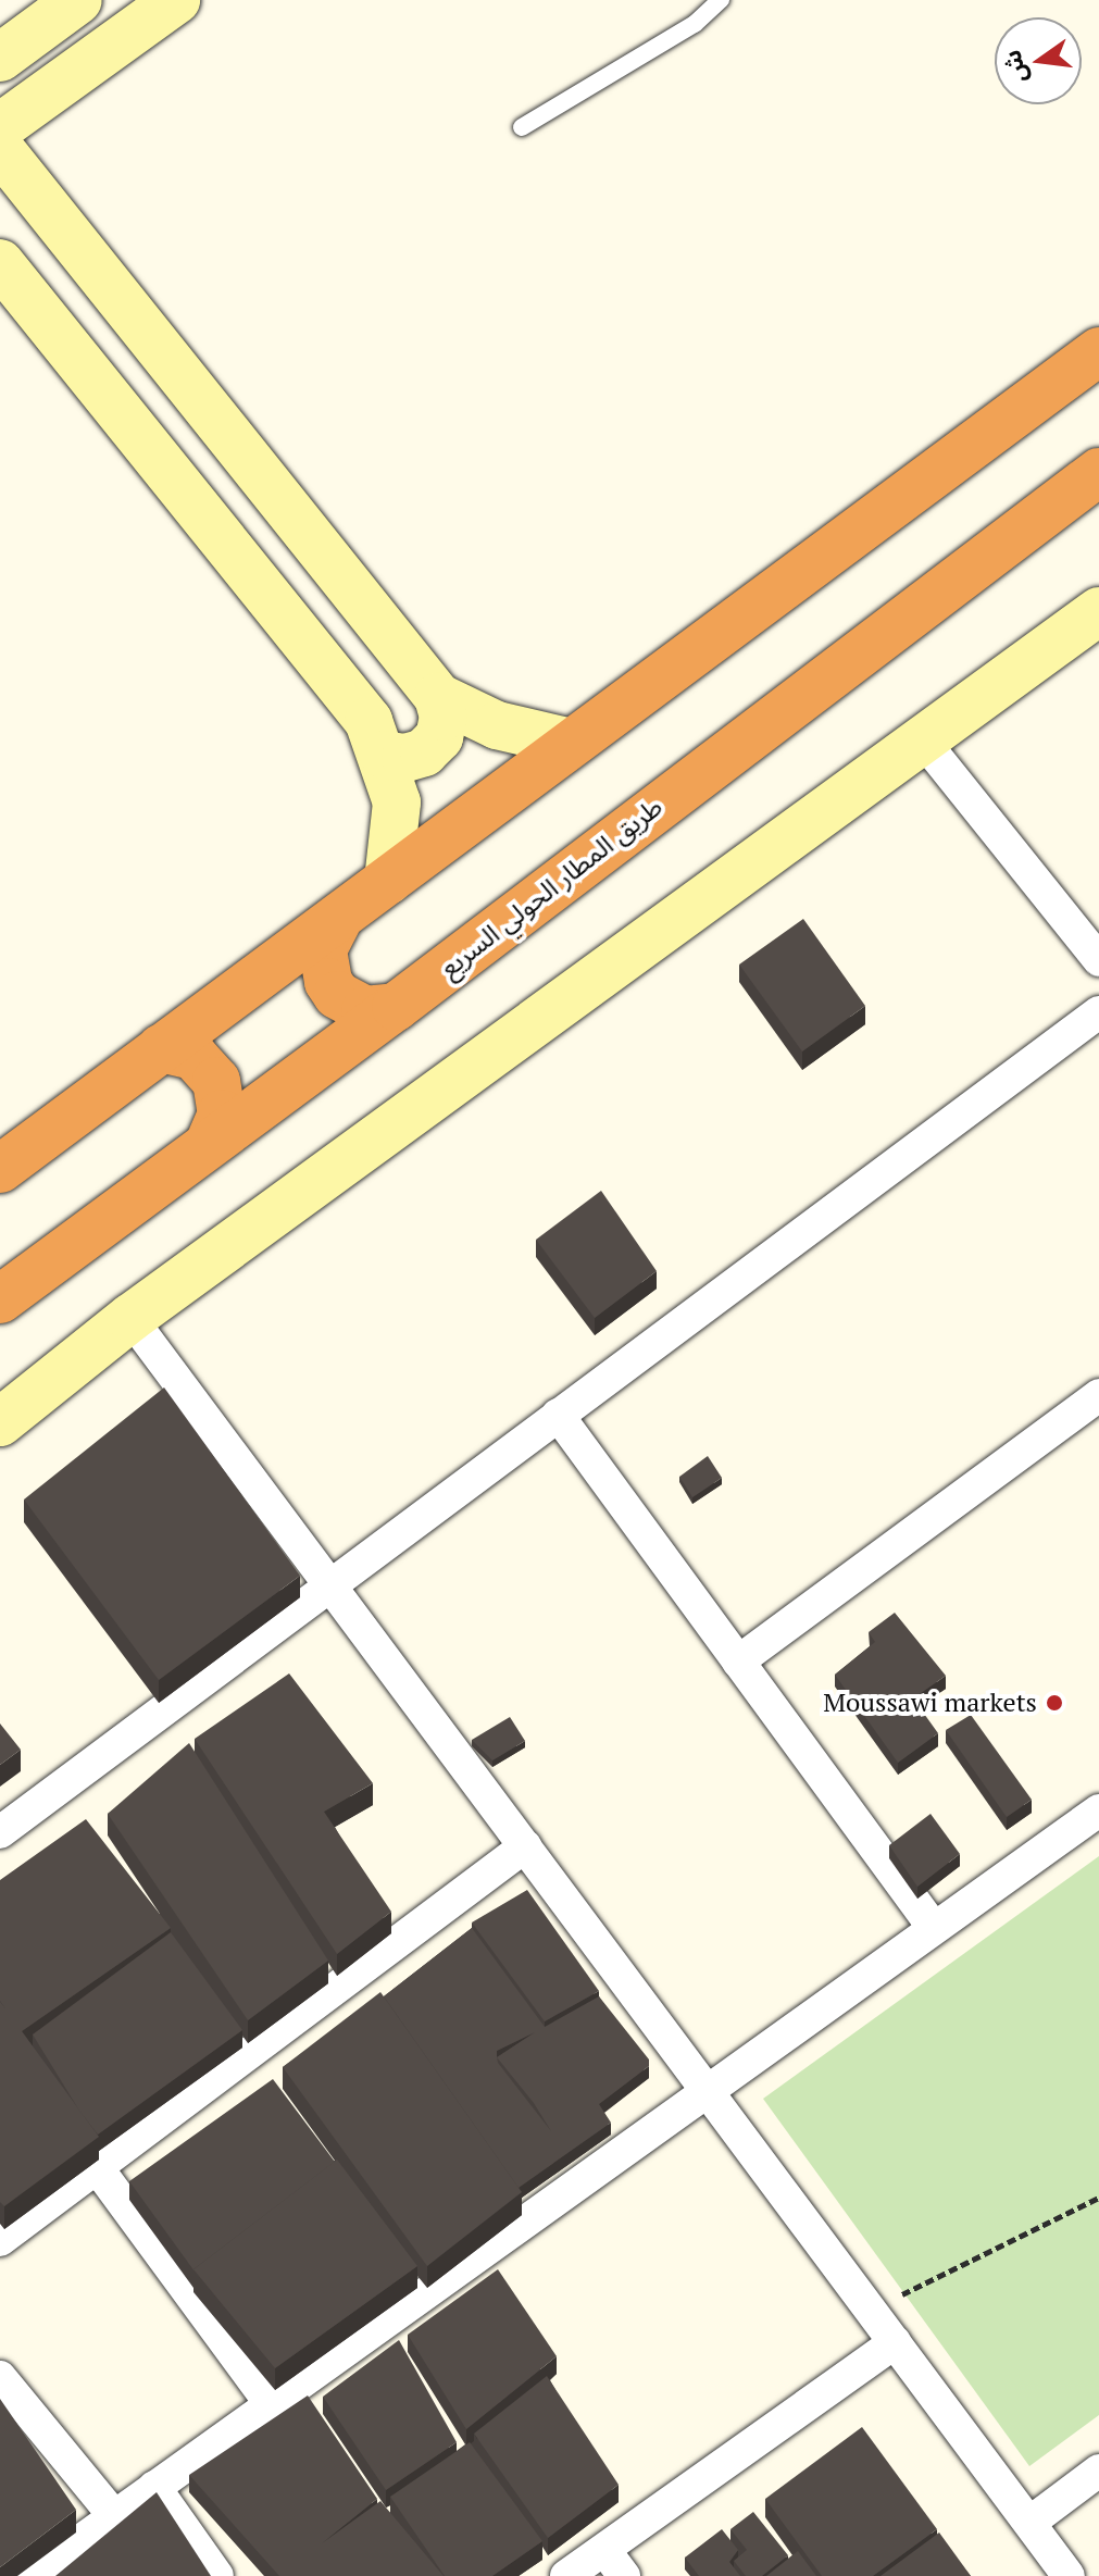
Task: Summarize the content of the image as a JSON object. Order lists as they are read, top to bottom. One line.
{"streets":{"highway":["طريق المطار الحولي السريع"]},"places":["Moussawi markets"],"north":"left"}
